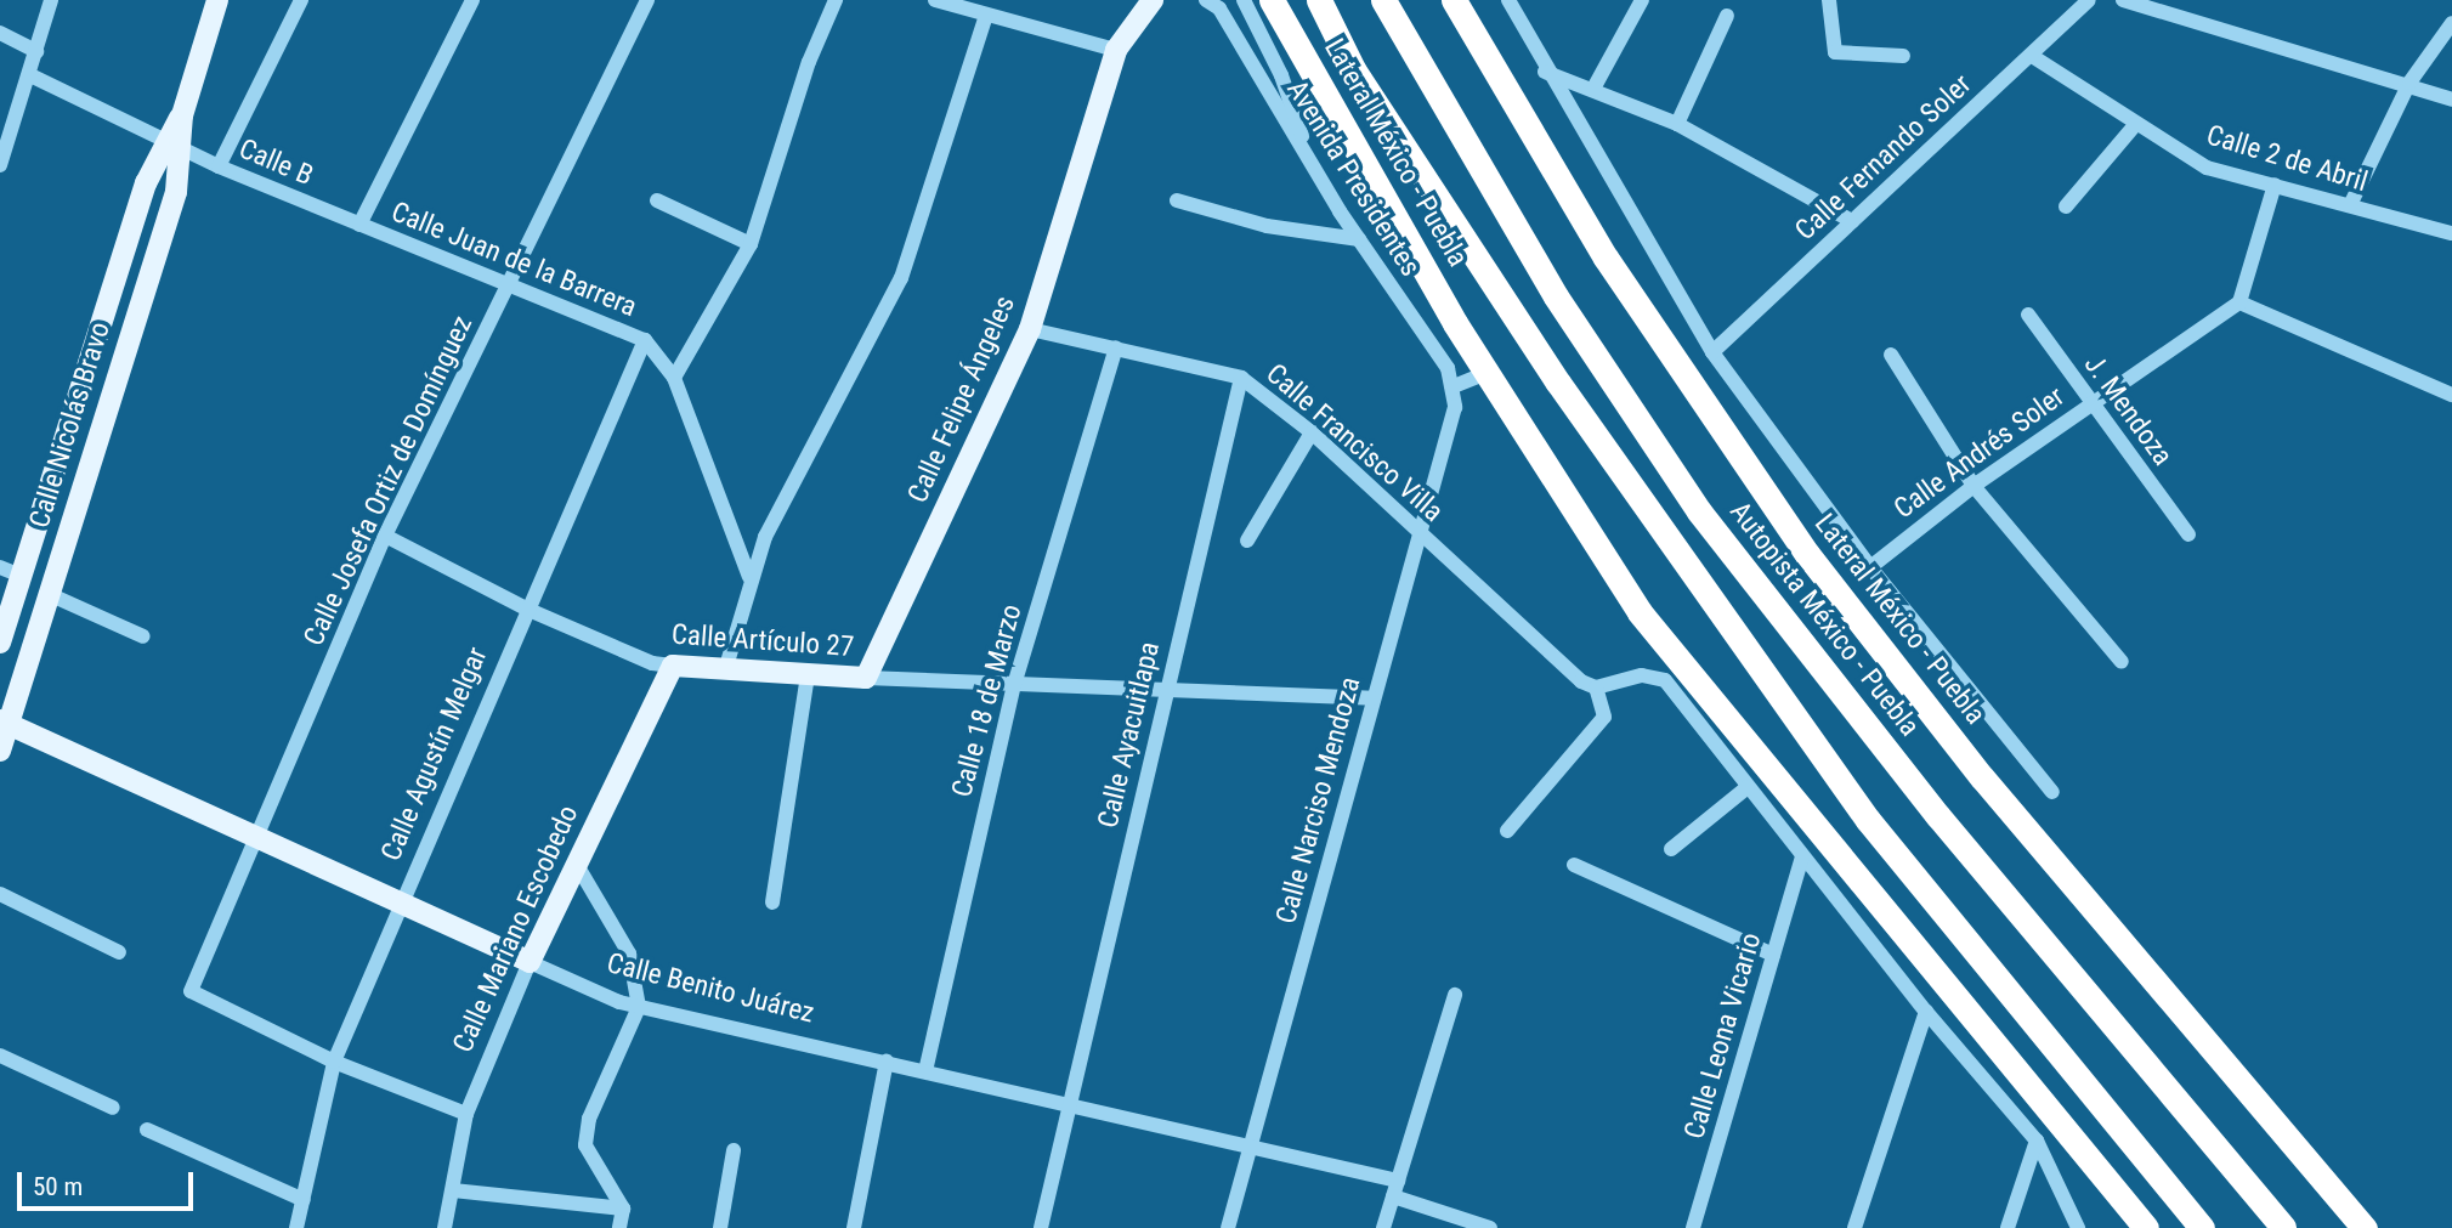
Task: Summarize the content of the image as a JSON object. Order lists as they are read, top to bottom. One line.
{"streets":{"highway":["Lateral México - Puebla","Autopista México - Puebla"],"main road":["Calle Felipe Ángeles","Calle Nicolás Bravo","Calle Artículo 27","Calle Mariano Escobedo","Calle Benito Juárez"],"street":["Calle Fernando Soler","Calle 2 de Abril","Calle B","Avenida Presidentes","Calle Juan de la Barrera","J. Mendoza","Calle Francisco Villa","Calle Andrés Soler","Calle Josefa Ortiz de Domínguez","Calle 18 de Marzo","Calle Ayacuitlapa","Calle Agustín Melgar","Calle Narciso Mendoza","Calle Leona Vicario"]},"crossings":[["Calle Fernando Soler","Calle 2 de Abril"],["Calle B","Calle Juan de la Barrera"],["Calle B","Calle Nicolás Bravo"],["Avenida Presidentes","Calle Narciso Mendoza"],["Calle Juan de la Barrera","Calle Josefa Ortiz de Domínguez"],["Calle Juan de la Barrera","Calle Agustín Melgar"],["Calle Felipe Ángeles","Calle Francisco Villa"],["Calle Felipe Ángeles","Calle Artículo 27"],["J. Mendoza","Calle Andrés Soler"],["Calle Nicolás Bravo","Calle Benito Juárez"],["Calle Francisco Villa","Calle 18 de Marzo"],["Calle Francisco Villa","Calle Ayacuitlapa"],["Calle Francisco Villa","Calle Narciso Mendoza"],["Calle Josefa Ortiz de Domínguez","Calle Artículo 27"],["Calle Josefa Ortiz de Domínguez","Calle Agustín Melgar"],["Calle Josefa Ortiz de Domínguez","Calle Benito Juárez"],["Calle Artículo 27","Calle 18 de Marzo"],["Calle Artículo 27","Calle Ayacuitlapa"],["Calle Artículo 27","Calle Agustín Melgar"],["Calle Artículo 27","Calle Narciso Mendoza"],["Calle Artículo 27","Calle Mariano Escobedo"],["Calle 18 de Marzo","Calle Benito Juárez"],["Calle Ayacuitlapa","Calle Benito Juárez"],["Calle Agustín Melgar","Calle Benito Juárez"],["Calle Narciso Mendoza","Calle Benito Juárez"],["Calle Mariano Escobedo","Calle Benito Juárez"]],"scale_bar":"50 m"}
